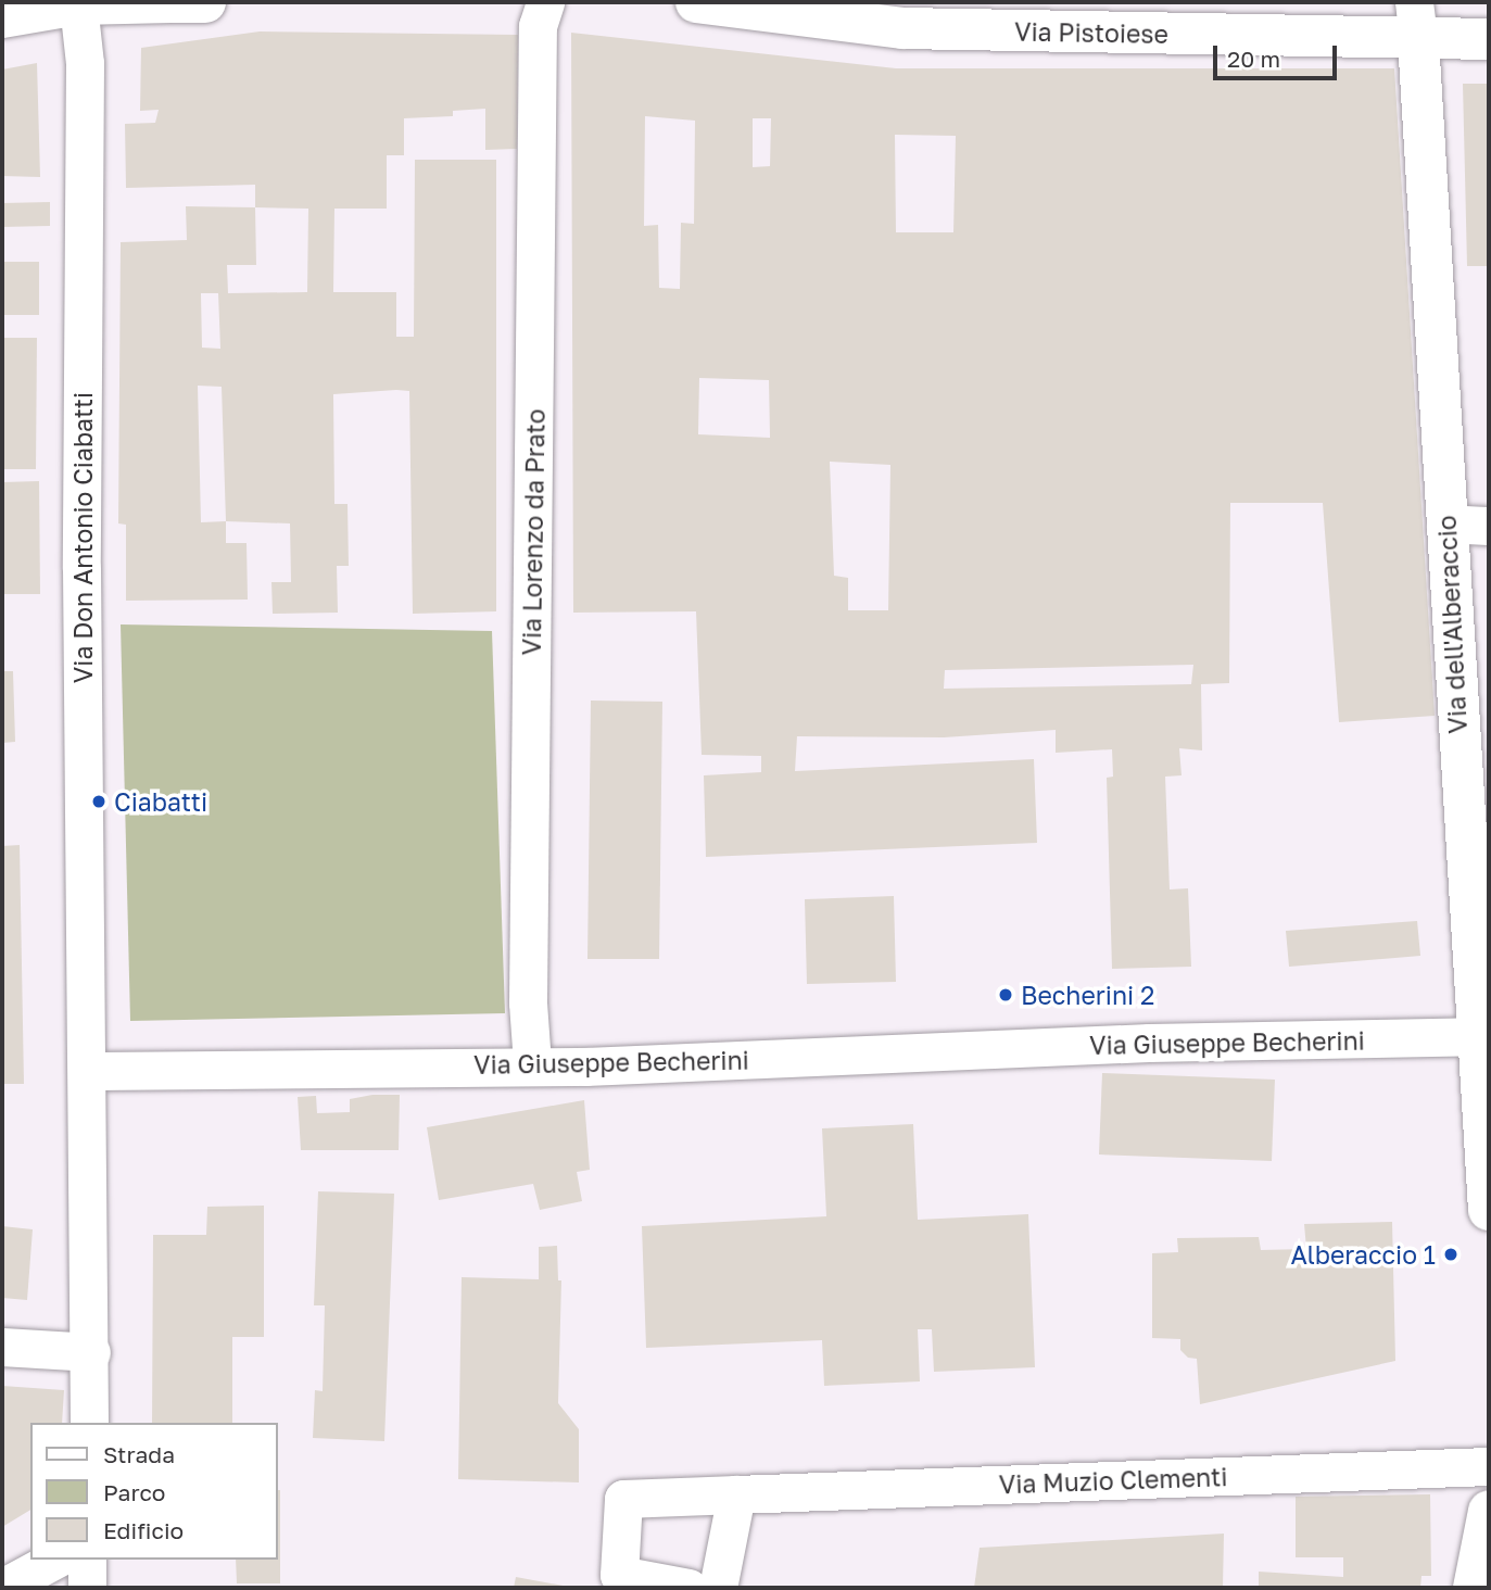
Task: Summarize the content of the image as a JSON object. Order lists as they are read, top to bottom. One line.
{"streets":{"street":["Via Pistoiese","Via Lorenzo da Prato","Via Don Antonio Ciabatti","Via dell'Alberaccio","Via Giuseppe Becherini","Via Muzio Clementi"]},"crossings":[["Via Pistoiese","Via dell'Alberaccio"],["Via Lorenzo da Prato","Via Giuseppe Becherini"],["Via Don Antonio Ciabatti","Via Giuseppe Becherini"],["Via dell'Alberaccio","Via Giuseppe Becherini"]],"places":["Ciabatti","Becherini 2","Alberaccio 1"],"legend":["Strada","Parco","Edificio"],"scale_bar":"20 m"}
